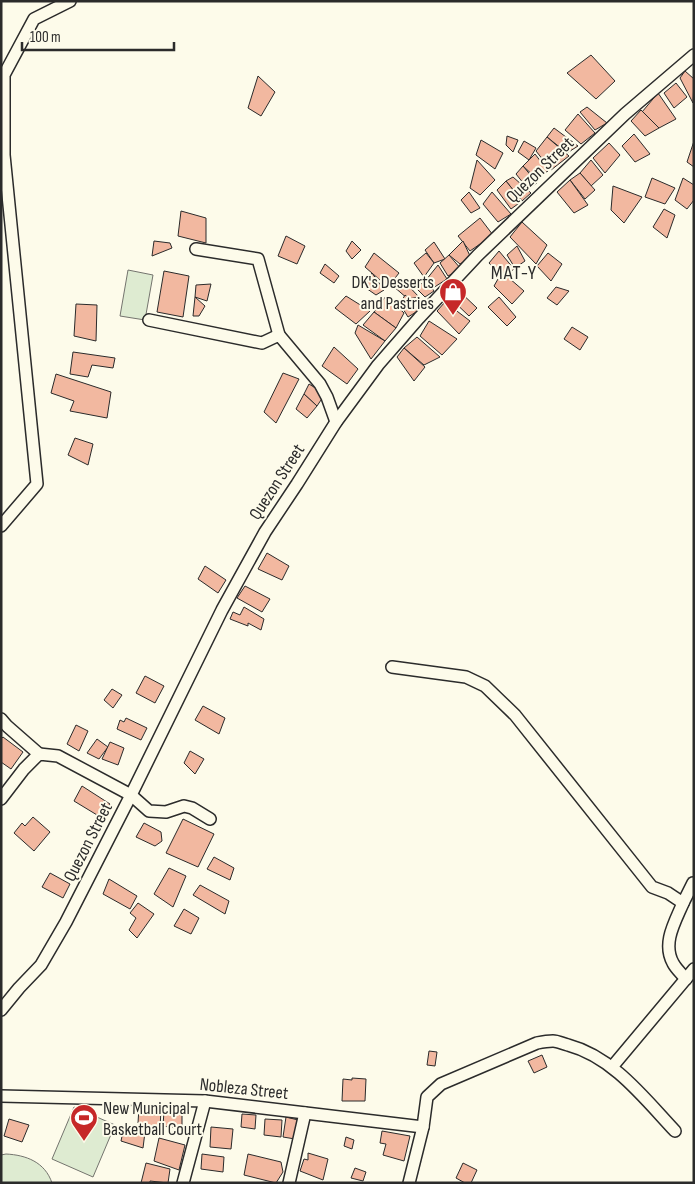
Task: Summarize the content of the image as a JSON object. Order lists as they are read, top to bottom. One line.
{"streets":{"street":["Quezon Street","Nobleza Street"]},"districts":["MAT-Y"],"places":{"shop":["DK's Desserts and Pastries"],"sports":["New Municipal Basketball Court"]},"scale_bar":"100 m"}
